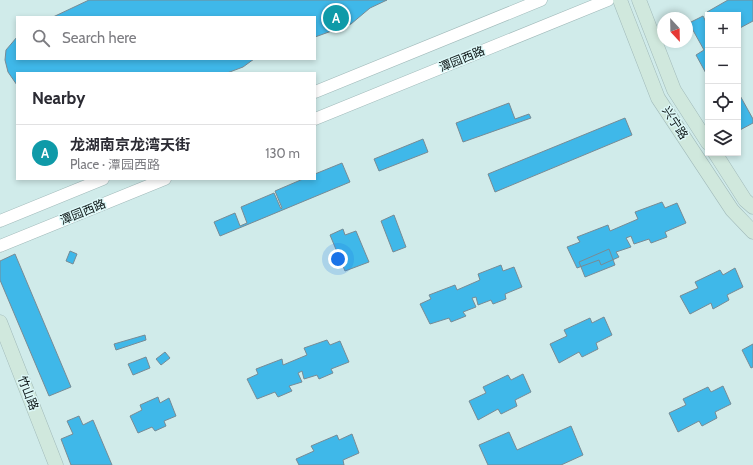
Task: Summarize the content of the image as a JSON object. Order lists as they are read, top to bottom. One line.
{"streets":{"main road":["兴宁路","竹山路"],"street":["潭园西路"]},"north":"bottom","page":{"pins":"A","map_buttons":["+","−"],"search":"Search here","heading":"Nearby","list":[{"mark":"A","name":"龙湖南京龙湾天街","note":"Place · 潭园西路","value":"130 m"}]}}
